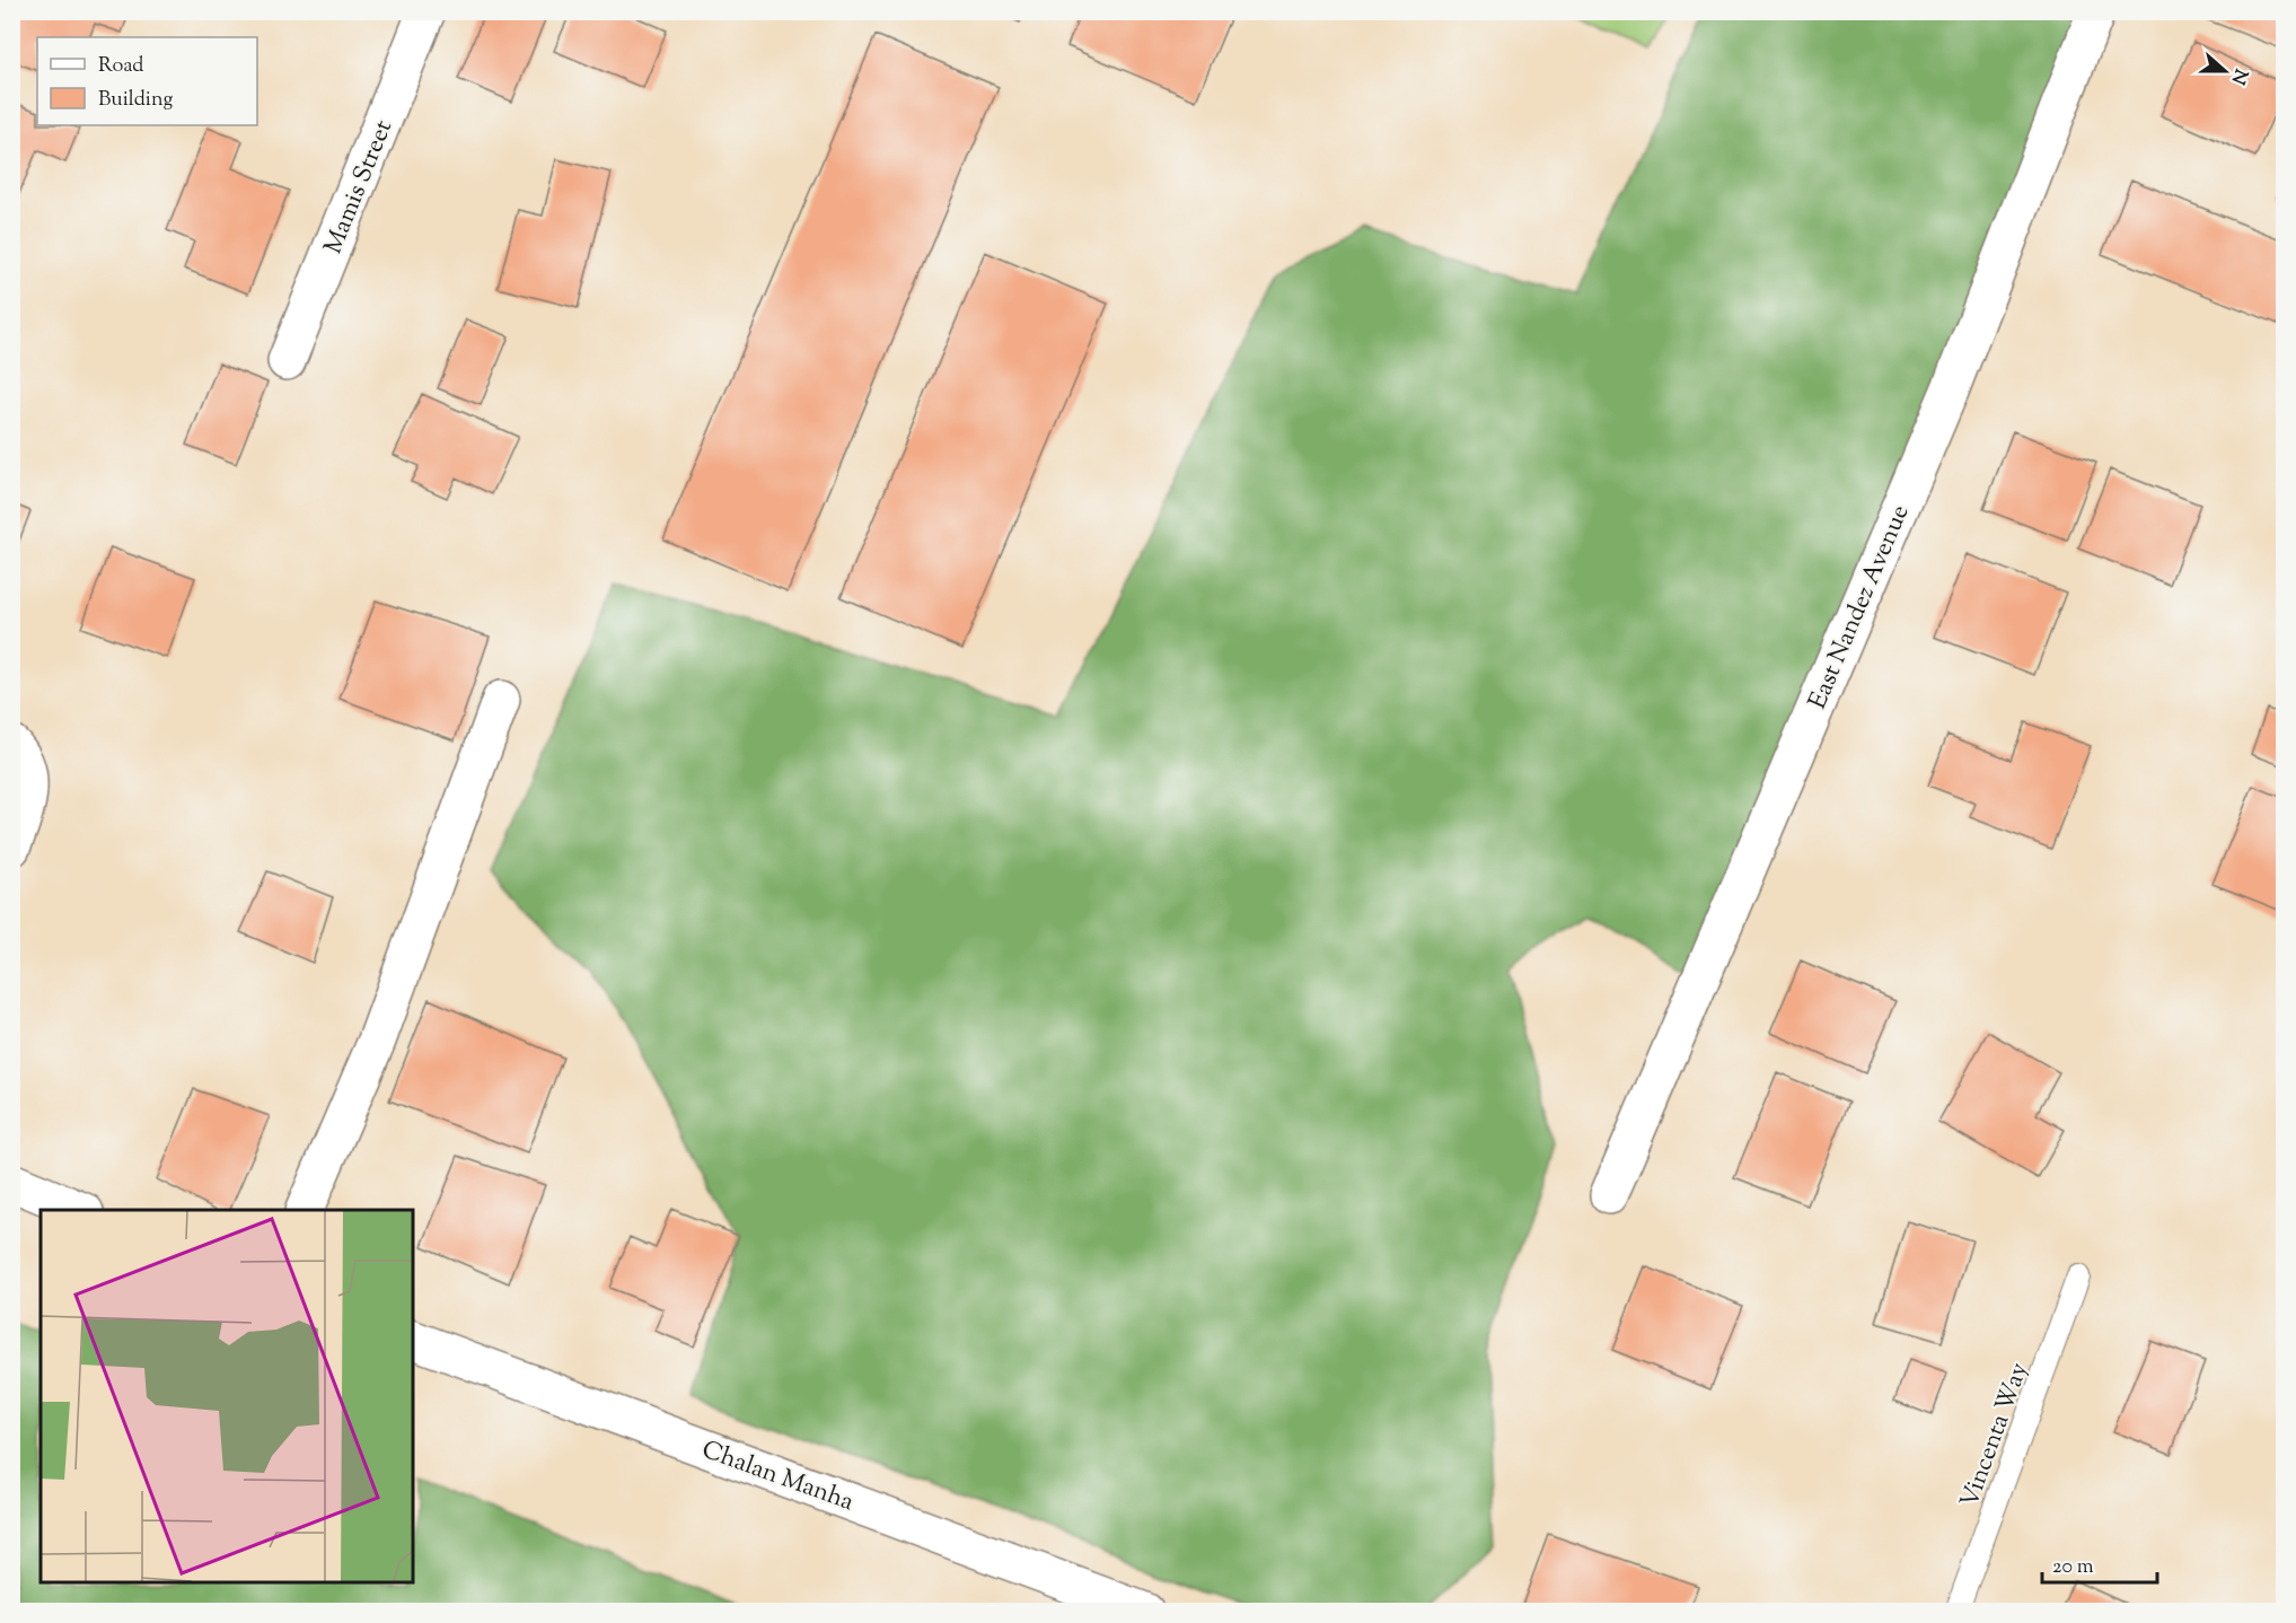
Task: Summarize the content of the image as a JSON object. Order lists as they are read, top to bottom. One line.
{"streets":{"street":["Mamis Street","East Nandez Avenue","Chalan Manha"],"lane":["Vincenta Way"]},"legend":["Road","Building"],"scale_bar":"20 m","north":"right"}
